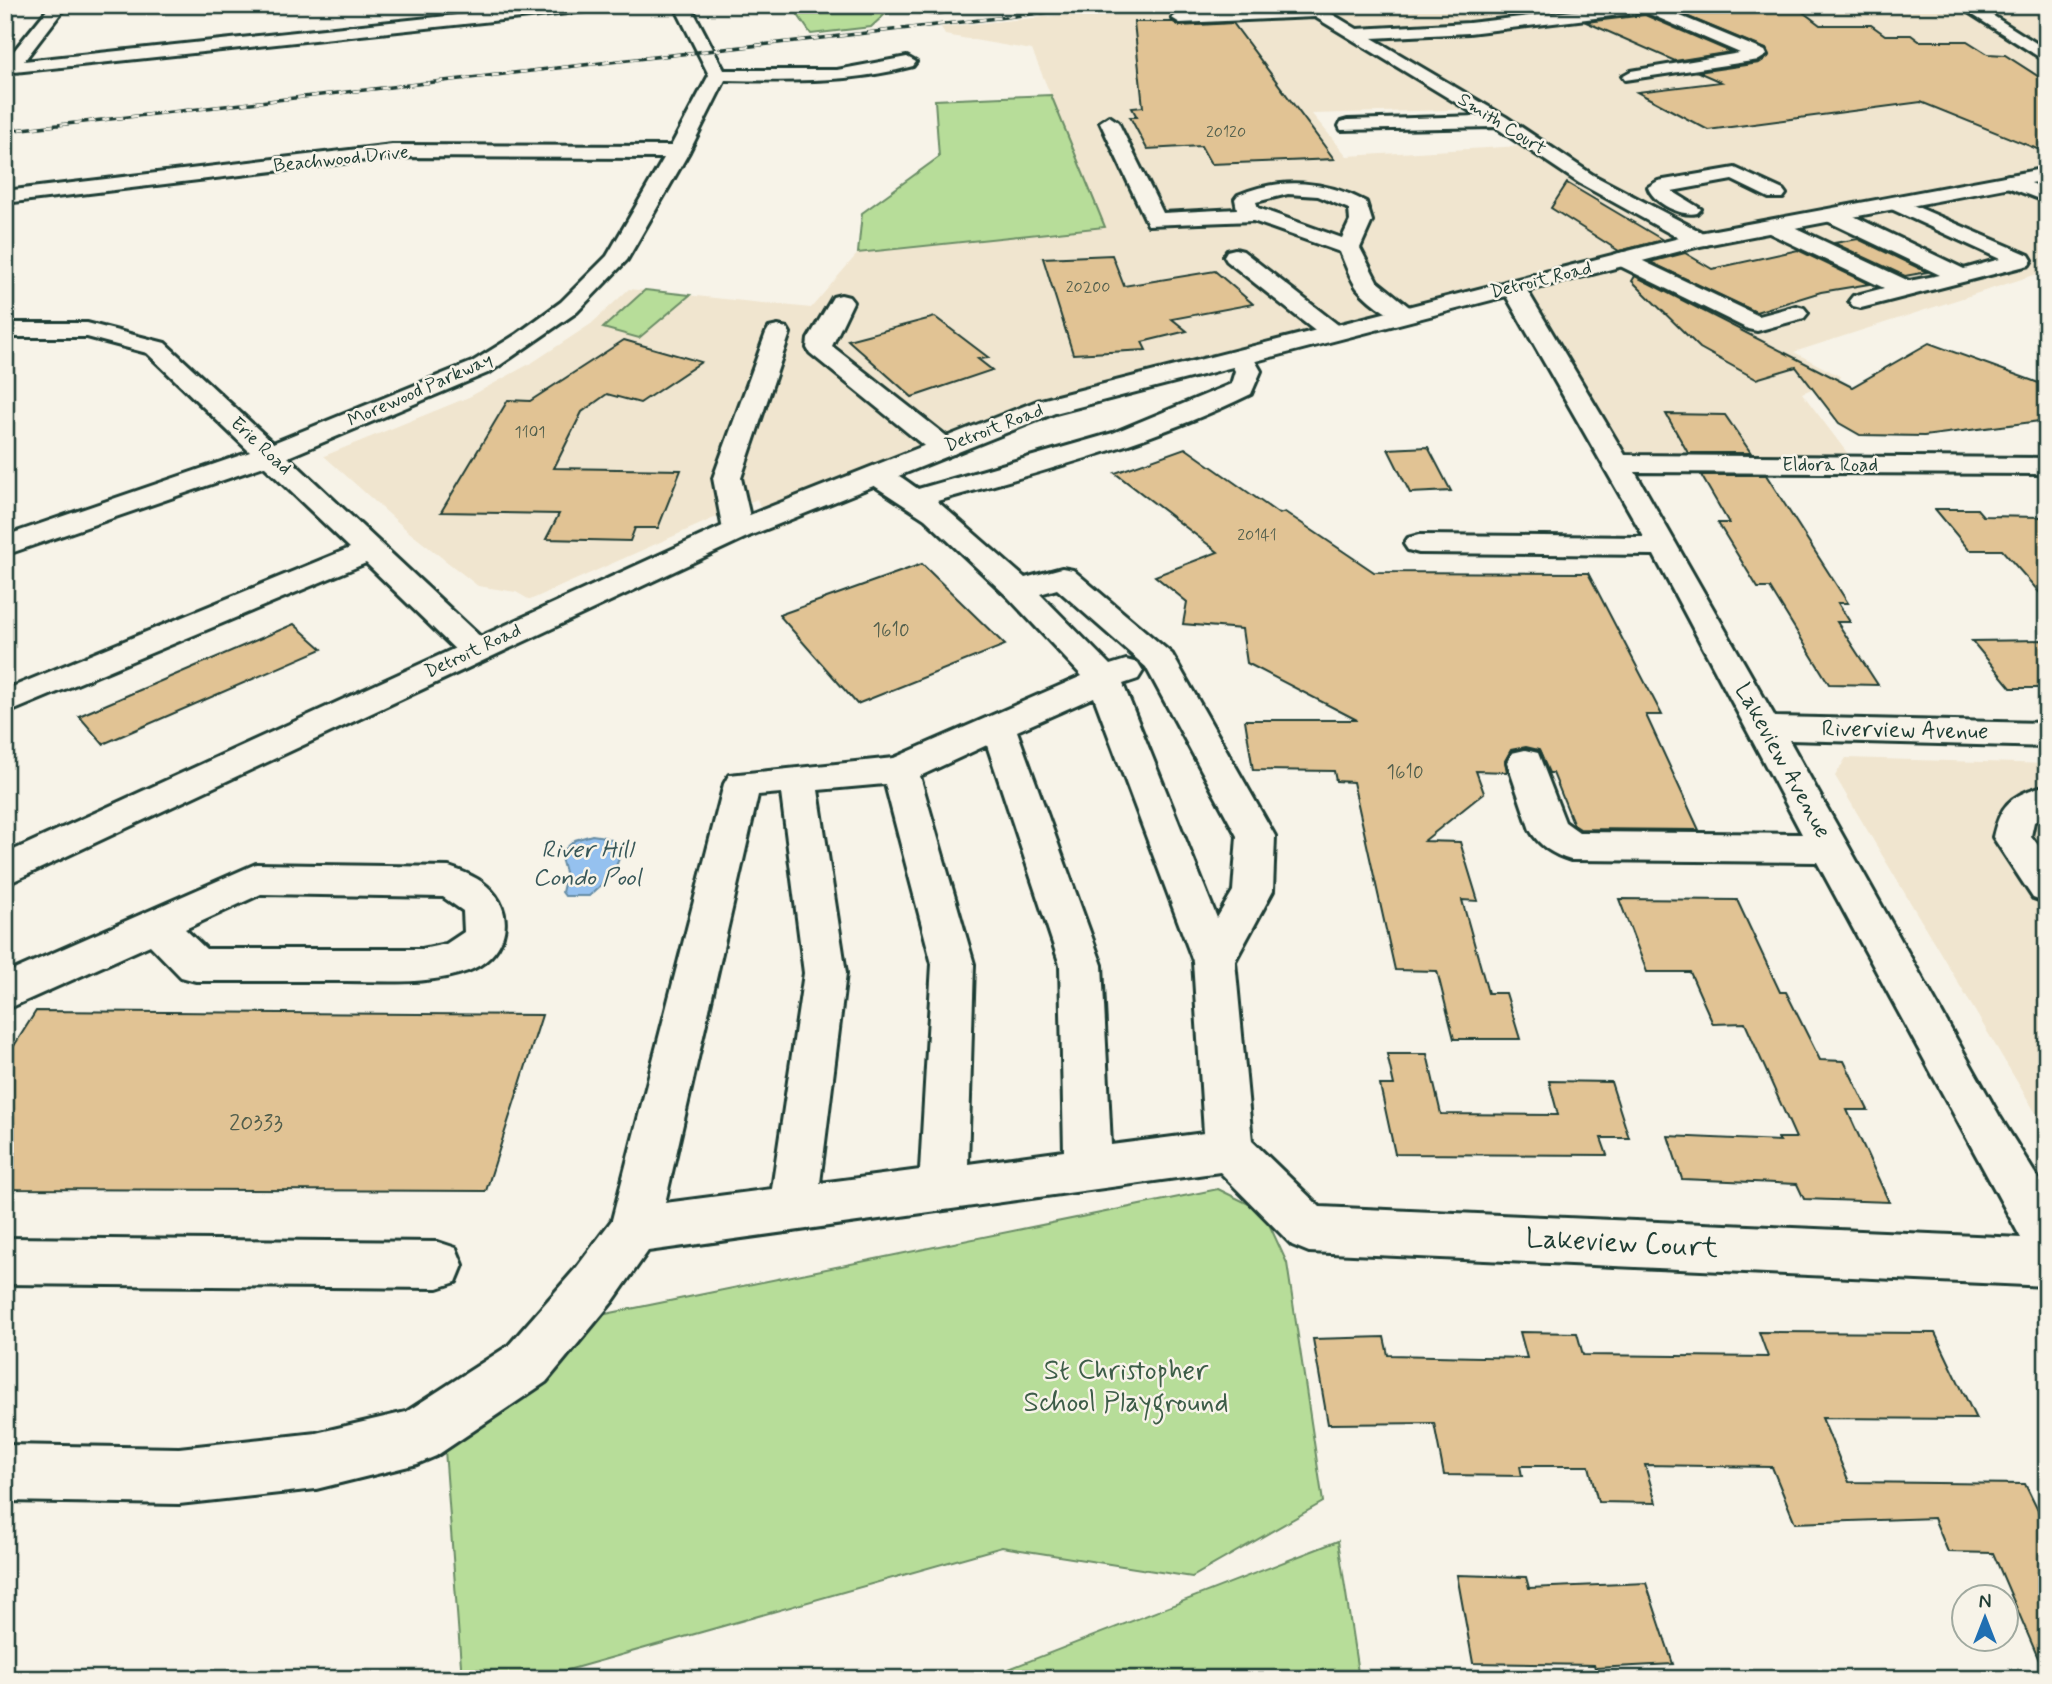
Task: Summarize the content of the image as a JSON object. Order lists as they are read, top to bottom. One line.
{"streets":{"street":["Smith Court","Beachwood Drive","Detroit Road","Morewood Parkway","Erie Road","Eldora Road","Riverview Avenue","Lakeview Avenue","Lakeview Court"]},"crossings":[["Smith Court","Detroit Road"],["Beachwood Drive","Morewood Parkway"],["Detroit Road","Erie Road"],["Detroit Road","Lakeview Avenue"],["Morewood Parkway","Erie Road"],["Eldora Road","Lakeview Avenue"],["Riverview Avenue","Lakeview Avenue"]],"water":["River Hill Condo Pool"],"parks":["St Christopher School Playground"],"house_numbers":["20120","20200","1101","20141","1610","1610","20333"],"north":"top"}
